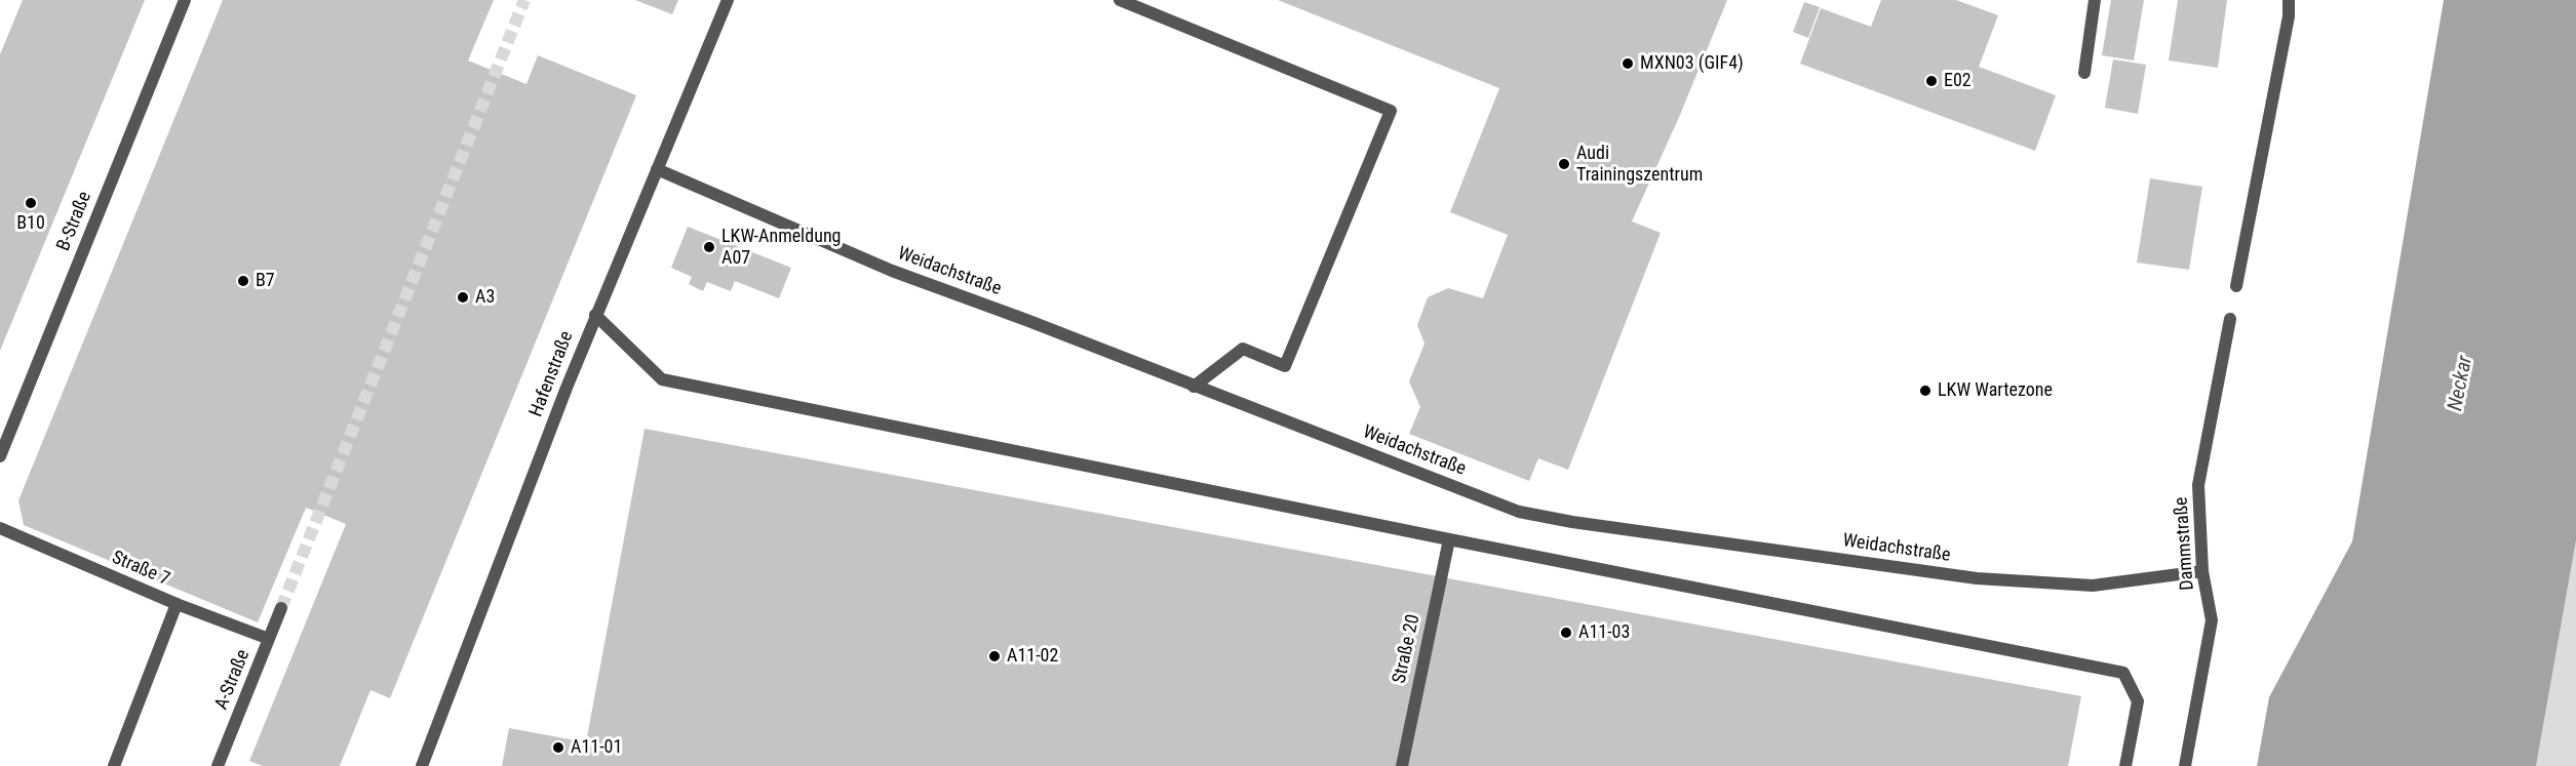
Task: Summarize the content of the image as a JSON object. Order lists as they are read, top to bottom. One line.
{"streets":{"street":["B-Straße","Weidachstraße","Hafenstraße","Dammstraße","Straße 7","Straße 20","A-Straße"]},"crossings":[["Weidachstraße","Hafenstraße"],["Weidachstraße","Dammstraße"],["Straße 7","A-Straße"]],"water":["Neckar"],"places":["MXN03 (GIF4)","E02","Audi Trainingszentrum","B10","LKW-Anmeldung A07","B7","A3","LKW Wartezone","A11-03","A11-02","A11-01"]}
